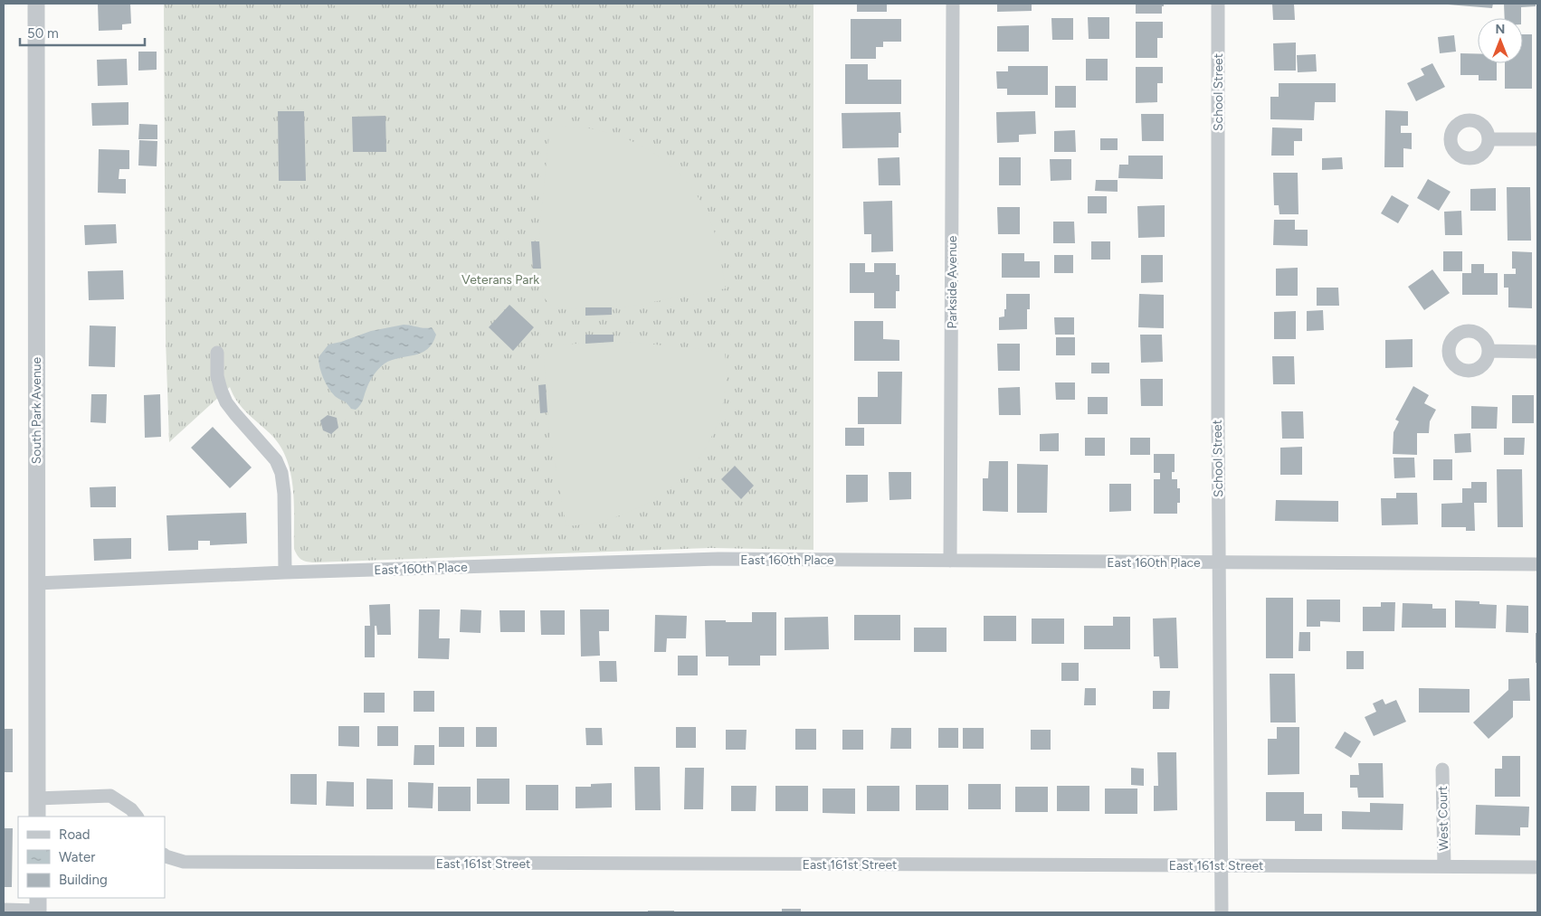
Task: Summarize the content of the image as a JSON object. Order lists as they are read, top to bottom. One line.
{"streets":{"street":["School Street","Parkside Avenue","South Park Avenue","East 160th Place","West Court","East 161st Street"]},"crossings":[["School Street","East 160th Place"],["School Street","East 161st Street"],["Parkside Avenue","East 160th Place"],["South Park Avenue","East 160th Place"],["West Court","East 161st Street"]],"parks":["Veterans Park"],"legend":["Road","Water","Building"],"scale_bar":"50 m","north":"top"}
